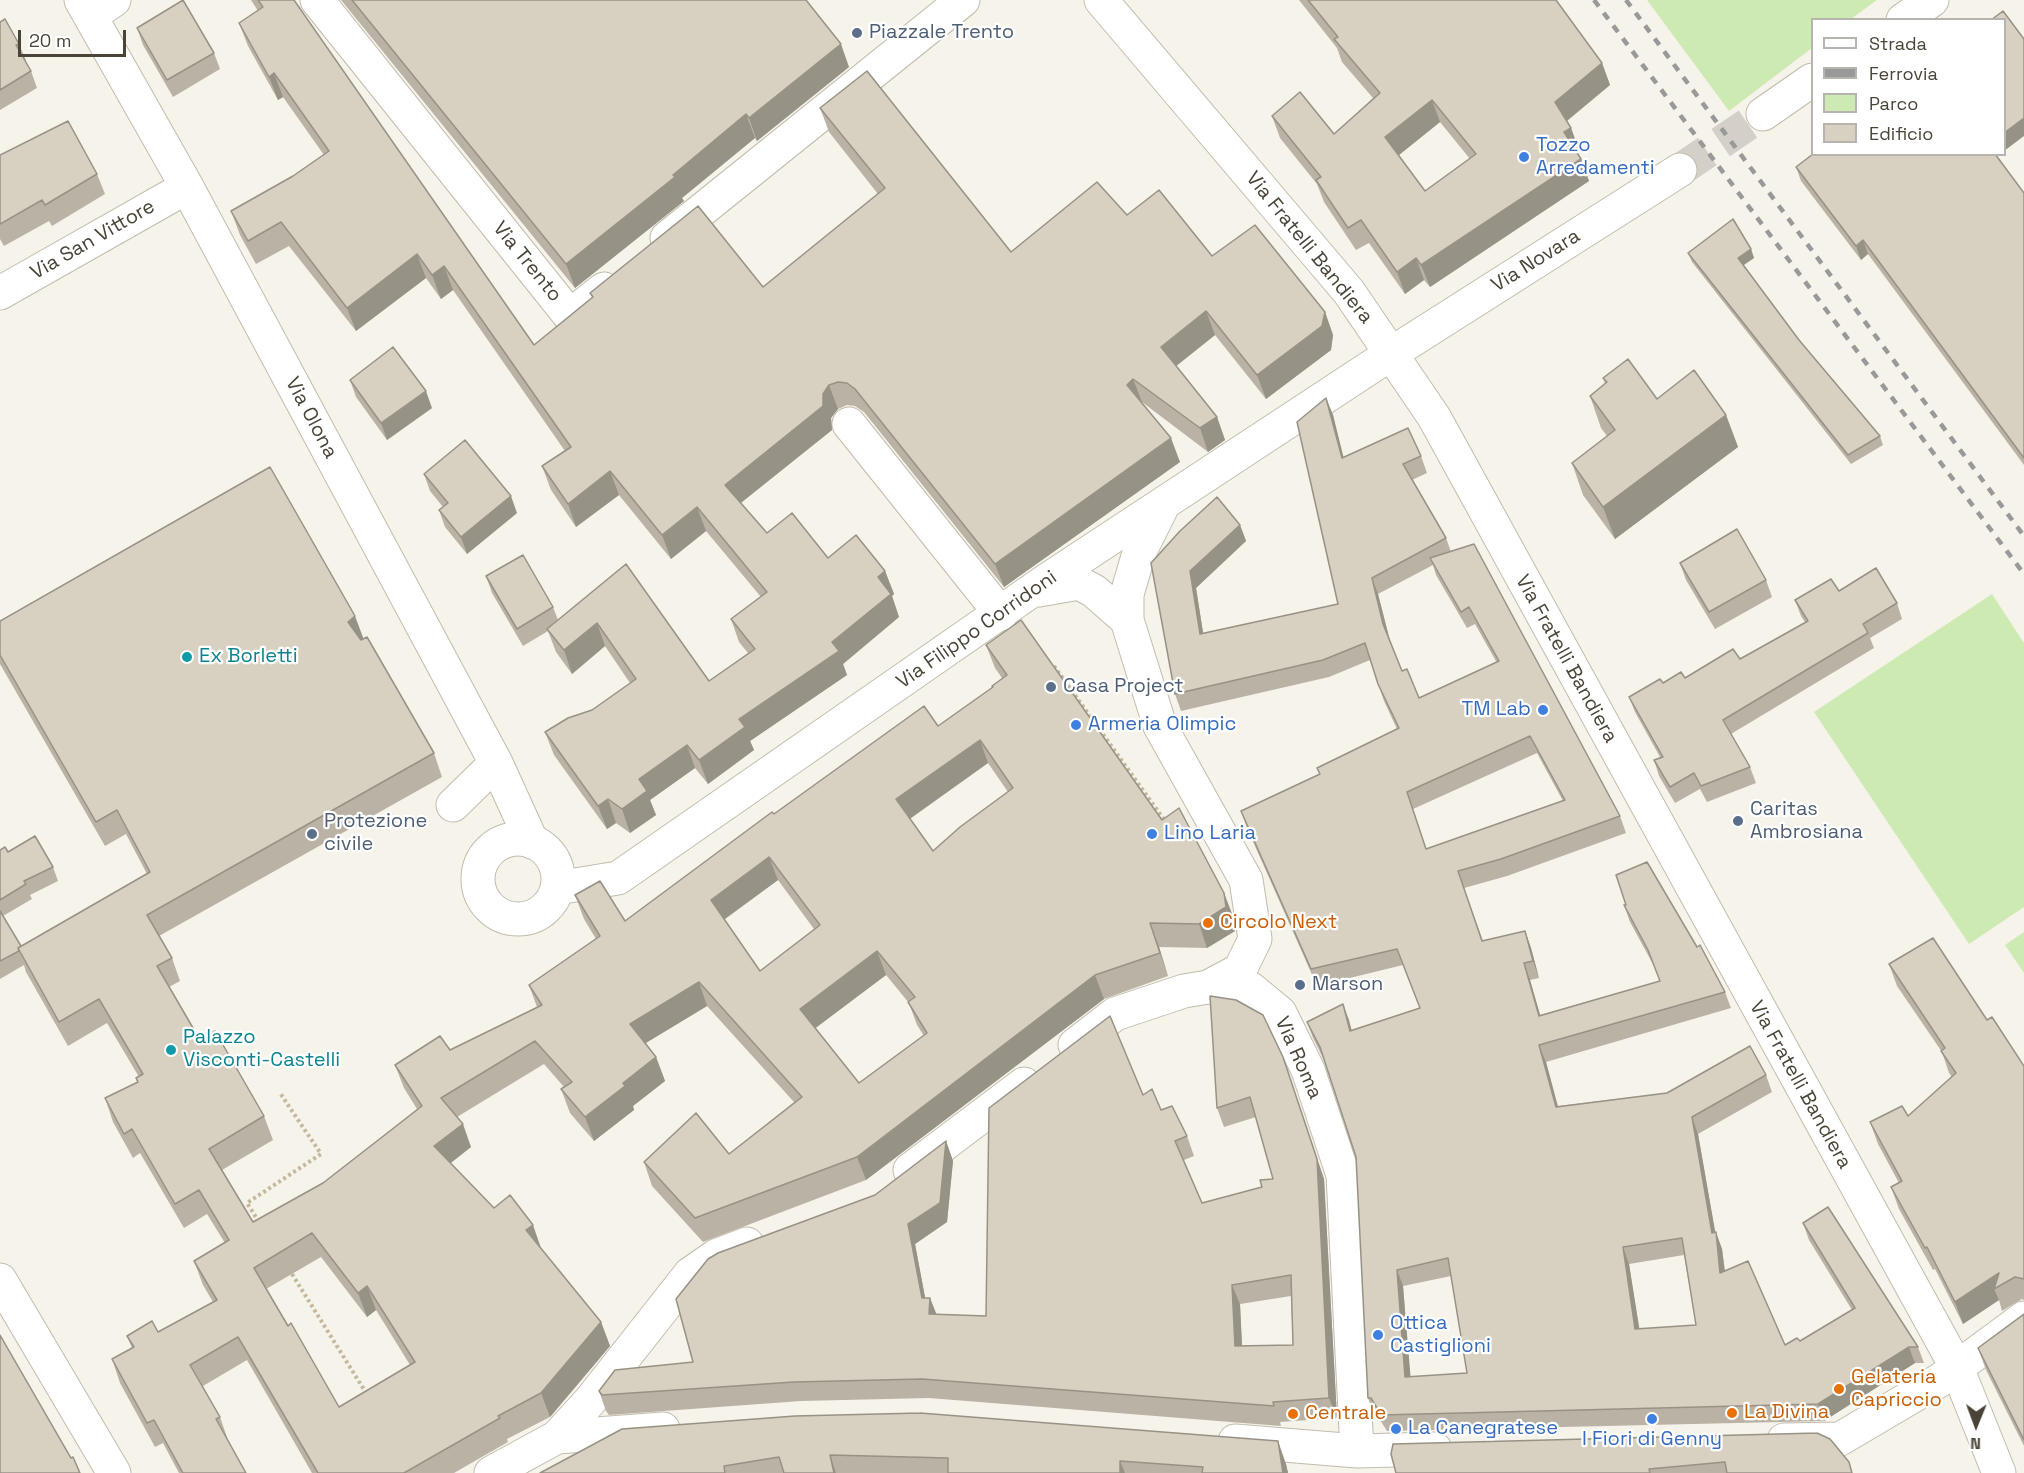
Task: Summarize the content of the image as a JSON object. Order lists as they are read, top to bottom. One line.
{"streets":{"street":["Via San Vittore","Via Fratelli Bandiera","Via Novara","Via Trento","Via Olona","Via Filippo Corridoni","Via Roma"]},"crossings":[["Via San Vittore","Via Olona"],["Via Fratelli Bandiera","Via Novara"],["Via Fratelli Bandiera","Via Filippo Corridoni"],["Via Novara","Via Filippo Corridoni"],["Via Olona","Via Filippo Corridoni"]],"places":["Piazzale Trento","Tozzo Arredamenti","Ex Borletti","Casa Project","TM Lab","Armeria Olimpic","Caritas Ambrosiana","Protezione civile","Lino Laria","Circolo Next","Marson","Palazzo Visconti-Castelli","Ottica Castiglioni","Gelateria Capriccio","La Divina","Centrale","I Fiori di Genny","La Canegratese"],"legend":["Strada","Ferrovia","Parco","Edificio"],"scale_bar":"20 m","north":"bottom"}
